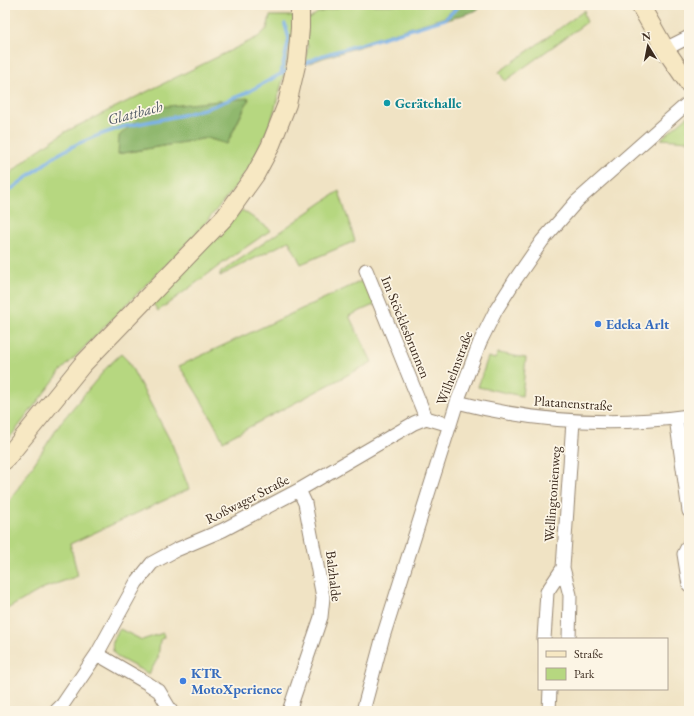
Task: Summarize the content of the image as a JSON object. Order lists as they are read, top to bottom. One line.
{"streets":{"street":["Im Stöcklesbrunnen","Wilhelmstraße","Platanenstraße","Wellingtonienweg","Roßwager Straße","Balzhalde"]},"crossings":[["Im Stöcklesbrunnen","Roßwager Straße"],["Wilhelmstraße","Platanenstraße"],["Platanenstraße","Wellingtonienweg"],["Roßwager Straße","Balzhalde"]],"water":["Glattbach"],"places":["Gerätehalle","Edeka Arlt","KTR MotoXperience"],"legend":["Straße","Park"],"north":"top"}
